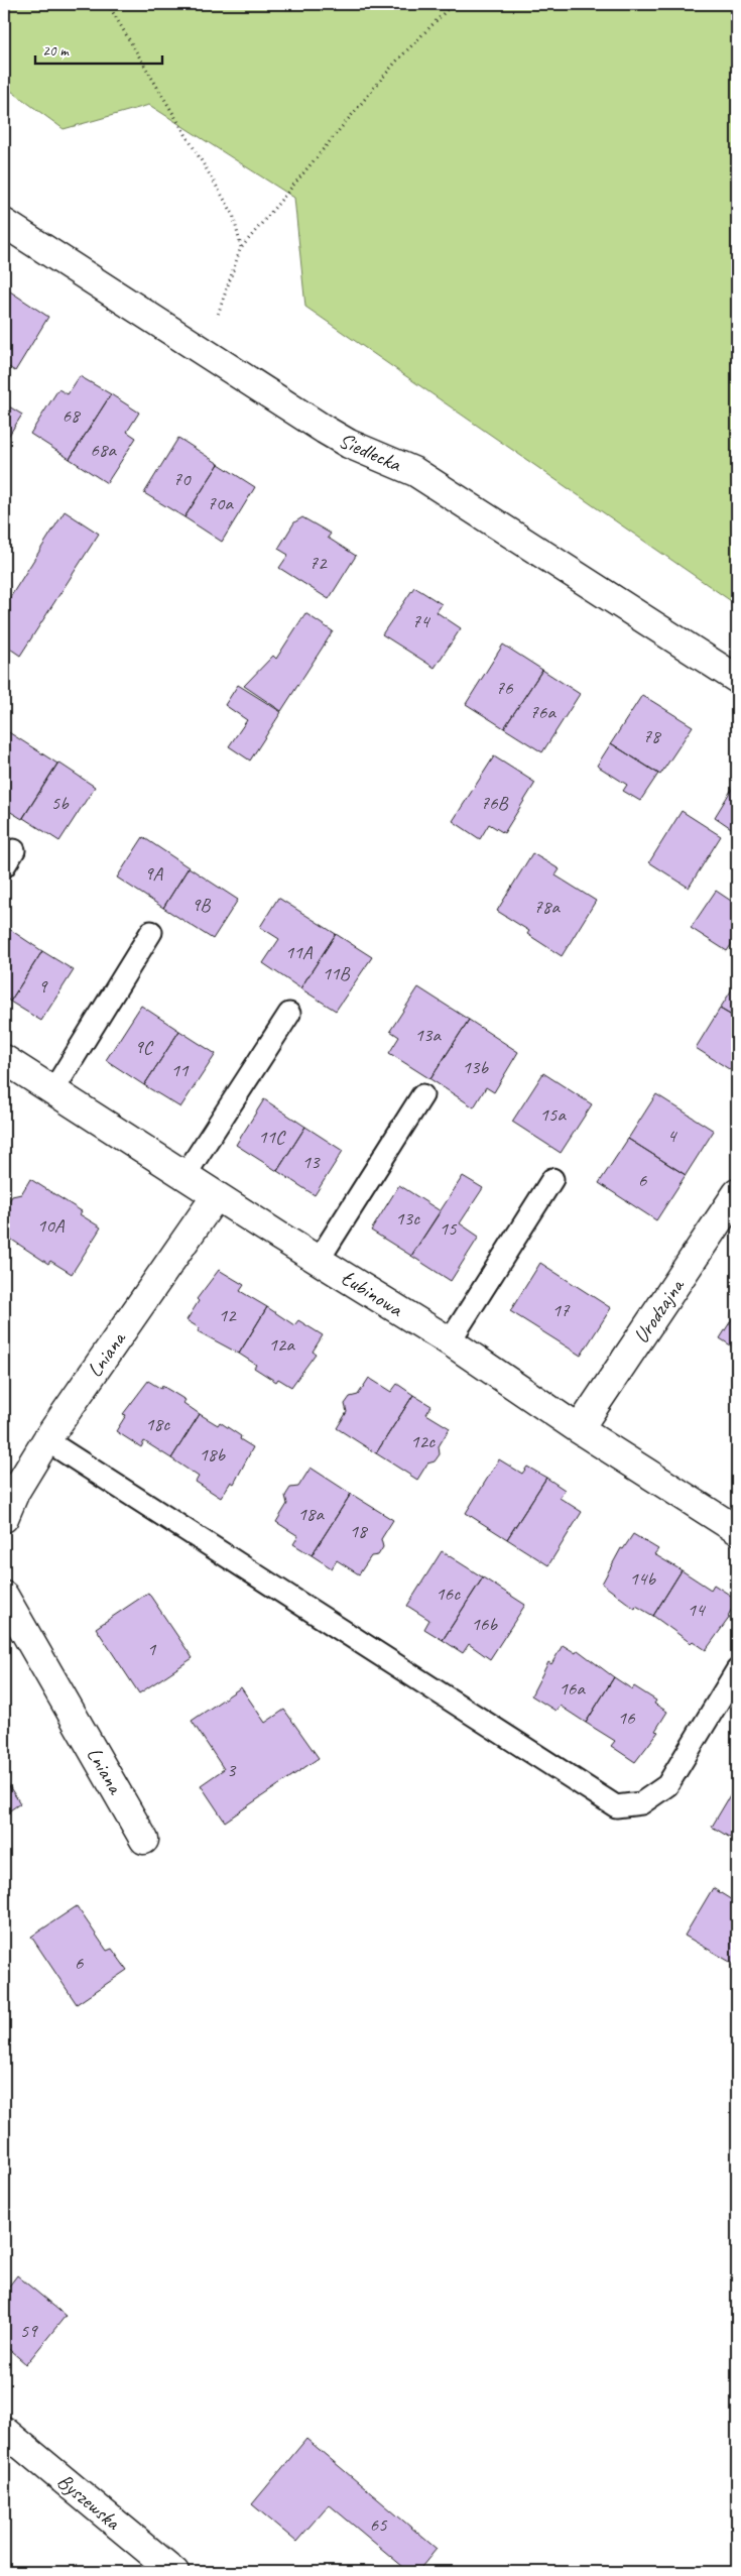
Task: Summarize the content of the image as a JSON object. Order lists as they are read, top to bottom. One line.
{"streets":{"street":["Siedlecka","Łubinowa","Urodzajna","Lniana","Byszewska"]},"crossings":[["Łubinowa","Urodzajna"],["Łubinowa","Lniana"]],"house_numbers":["68","68a","70","70a","72","74","76","76a","78","5b","76B","9A","9B","78a","11A","11B","9","13a","9C","13b","11","15a","4","11C","13","6","13c","10A","15","17","12","12a","18c","12c","18b","18a","18","14b","16c","14","16b","1","16a","16","3","6","59","65"],"scale_bar":"20 m"}
